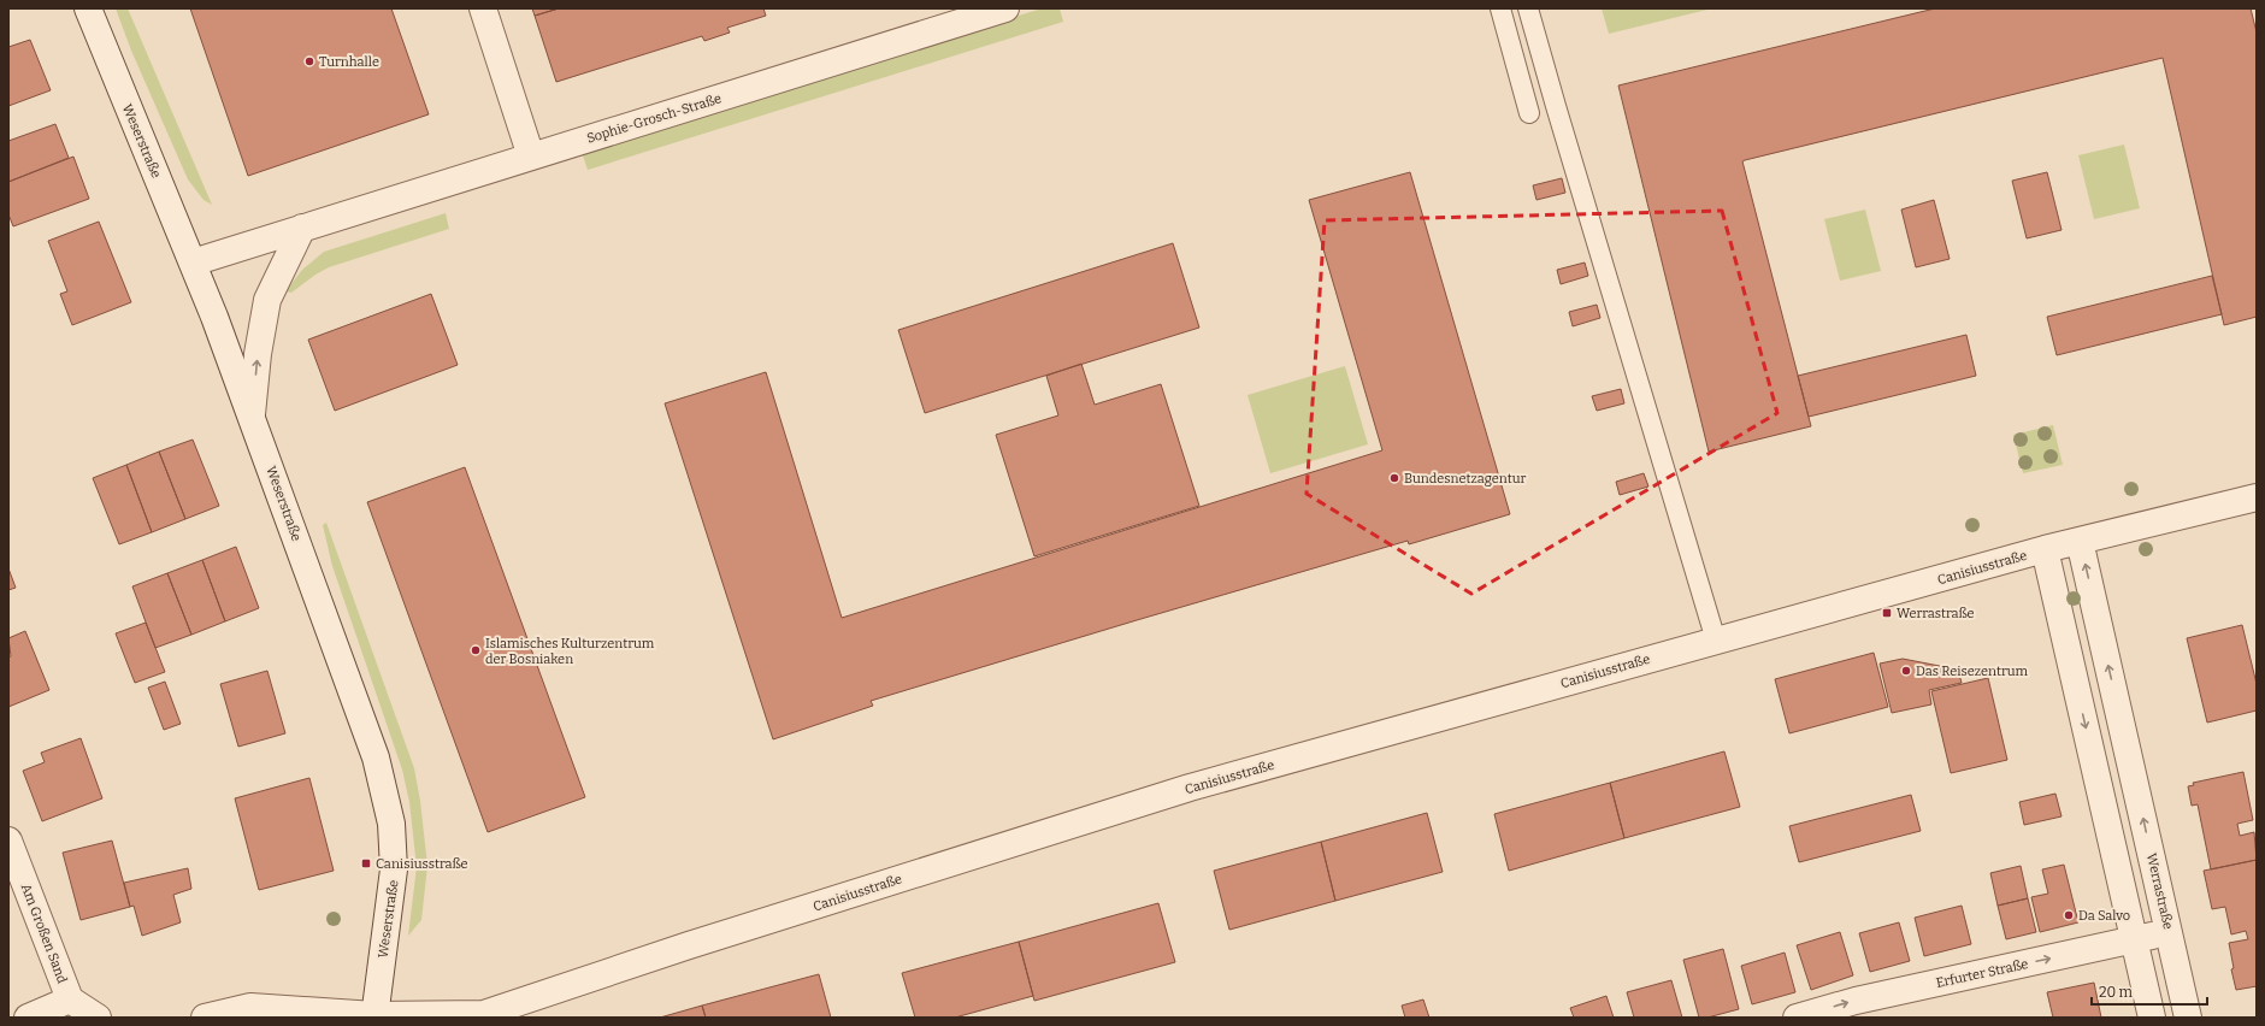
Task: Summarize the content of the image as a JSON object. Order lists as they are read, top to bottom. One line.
{"streets":{"street":["Sophie-Grosch-Straße","Weserstraße","Canisiusstraße","Werrastraße","Am Großen Sand","Erfurter Straße"]},"crossings":[["Sophie-Grosch-Straße","Weserstraße"],["Weserstraße","Canisiusstraße"],["Canisiusstraße","Werrastraße"],["Werrastraße","Erfurter Straße"]],"one_way":["Erfurter Straße"],"places":{"other":["Turnhalle","Bundesnetzagentur","Islamisches Kulturzentrum der Bosniaken","Das Reisezentrum","Da Salvo"],"transit":["Werrastraße","Canisiusstraße"]},"scale_bar":"20 m"}
